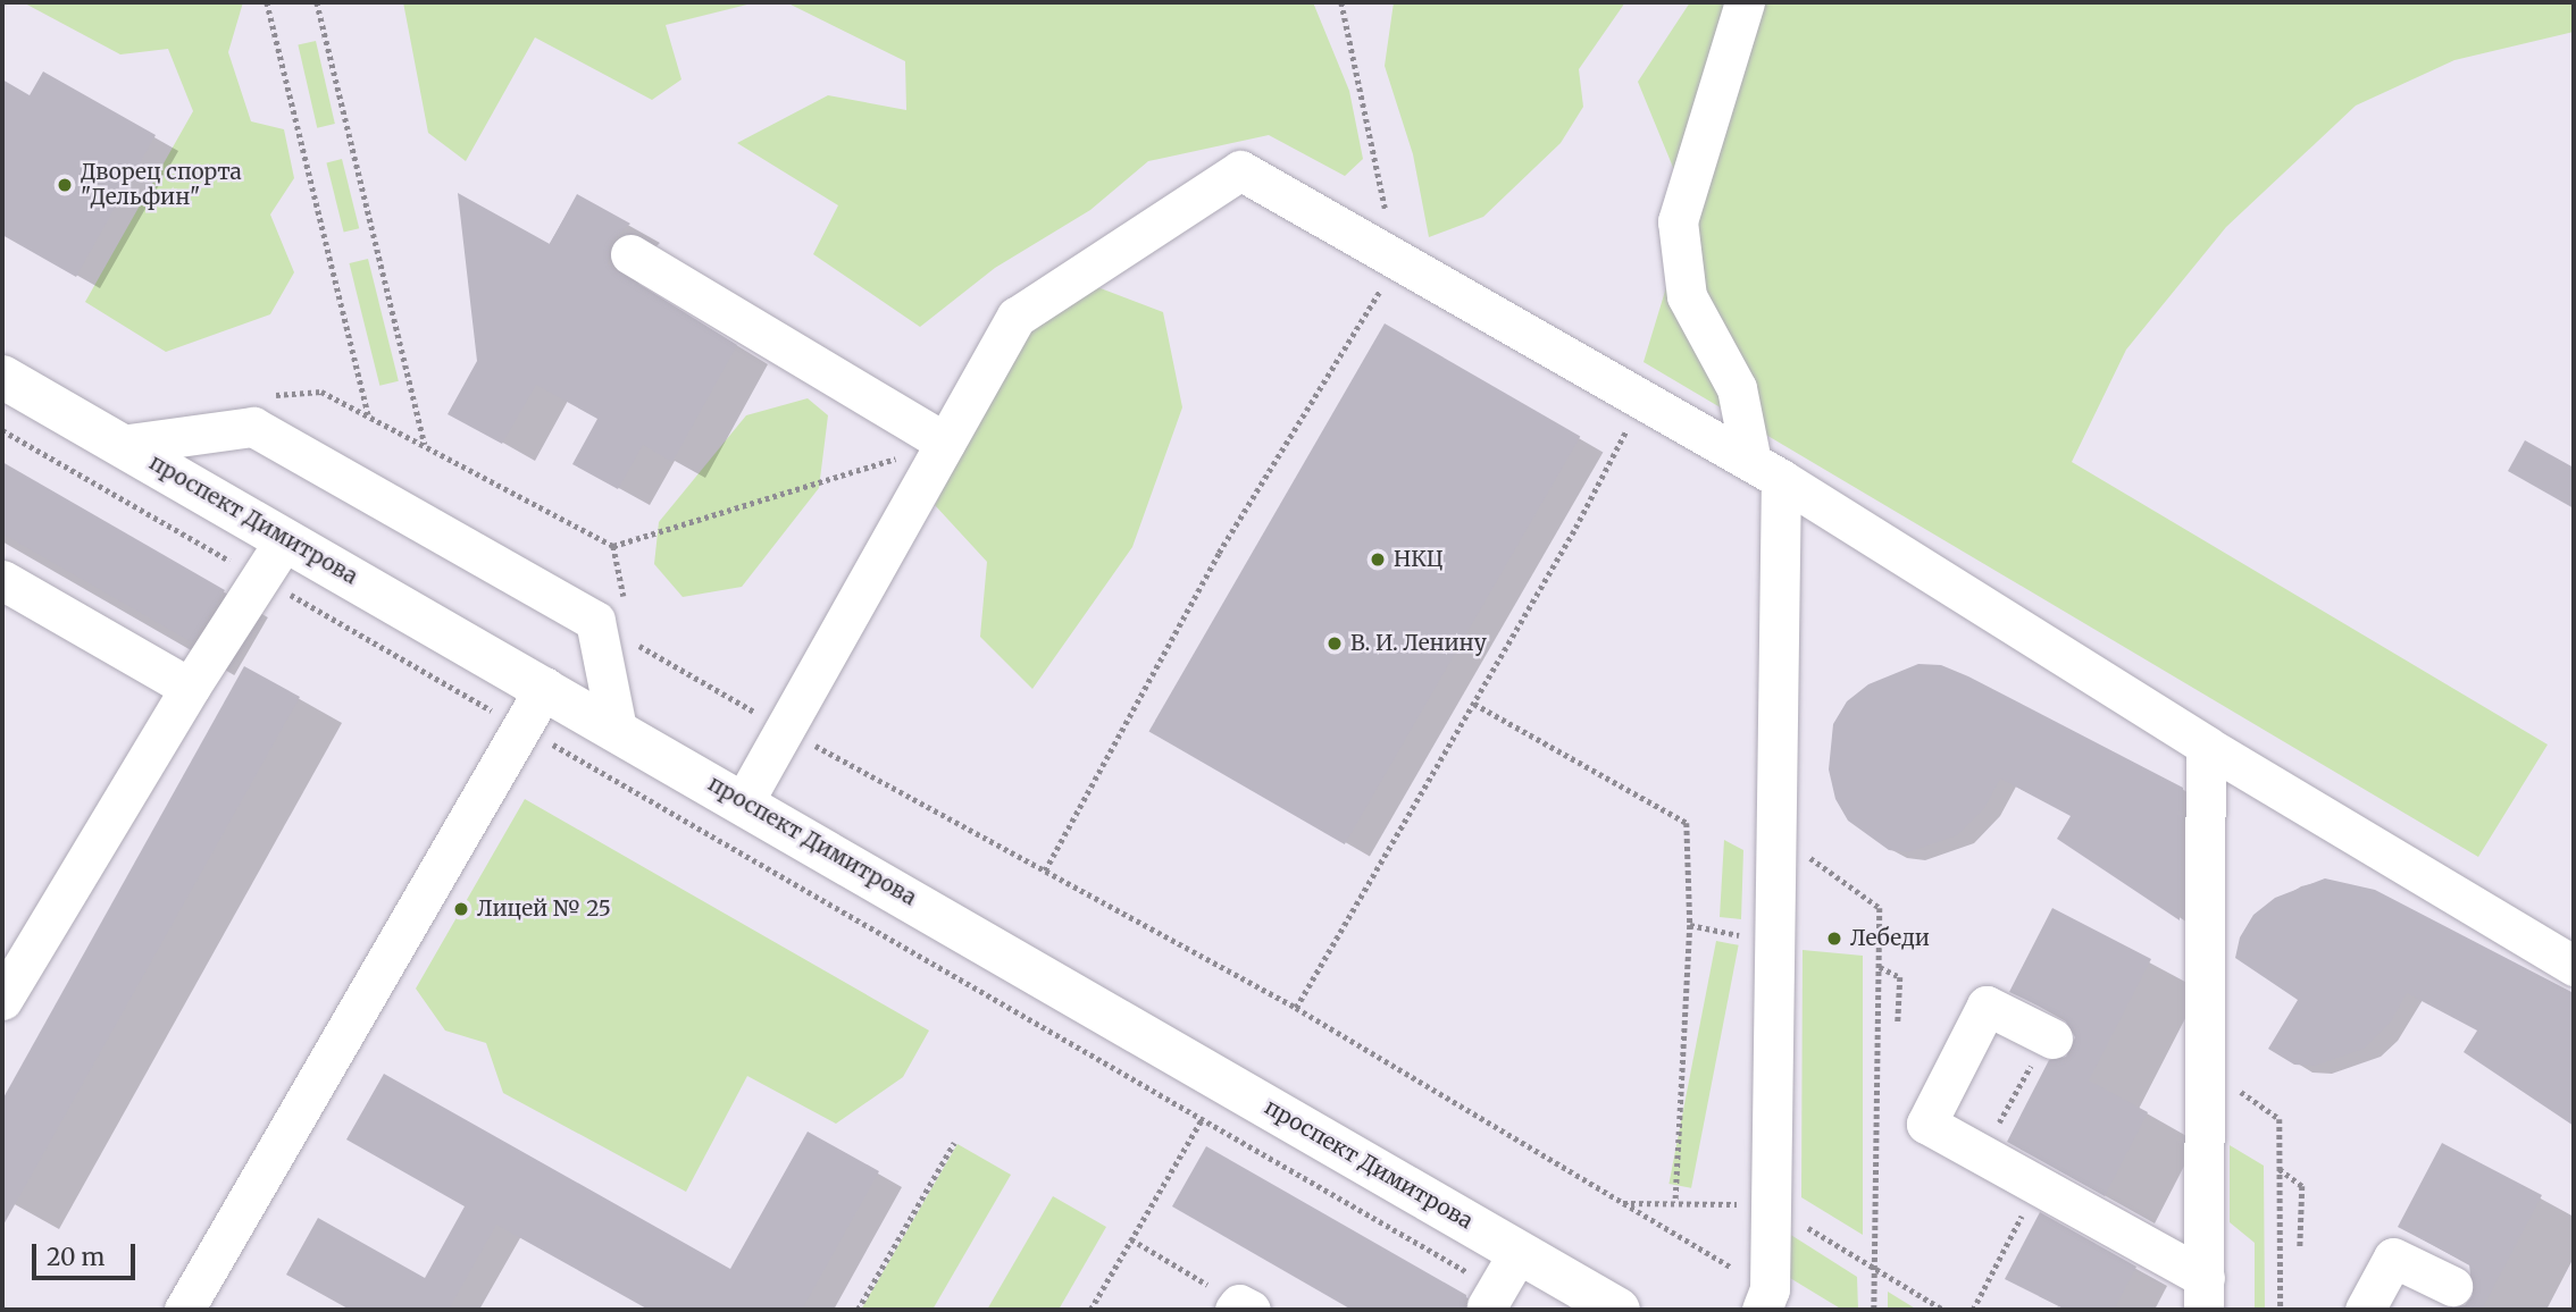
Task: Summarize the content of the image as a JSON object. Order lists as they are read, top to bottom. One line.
{"streets":{"main road":["проспект Димитрова"]},"places":["Дворец спорта \"Дельфин\"","НКЦ","В. И. Ленину","Лицей № 25","Лебеди"],"scale_bar":"20 m"}
